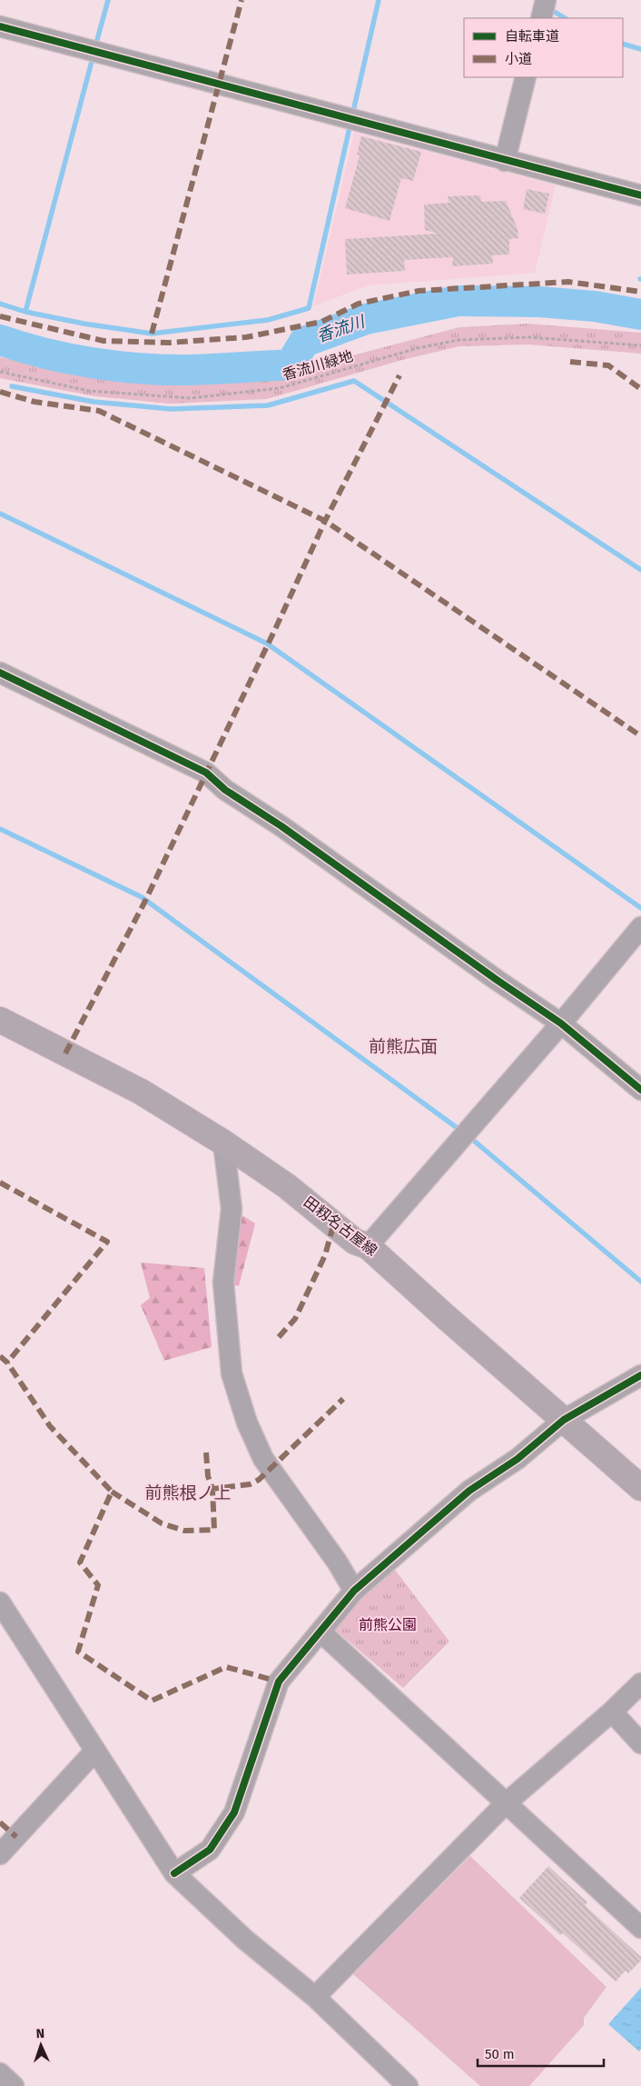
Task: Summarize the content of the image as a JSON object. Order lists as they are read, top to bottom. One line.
{"streets":{"main road":["田籾名古屋線"],"path":["香流川緑地"]},"districts":["前熊広面","前熊根ノ上"],"water":["香流川"],"parks":["前熊公園"],"legend":["自転車道","小道"],"scale_bar":"50 m","north":"top"}
